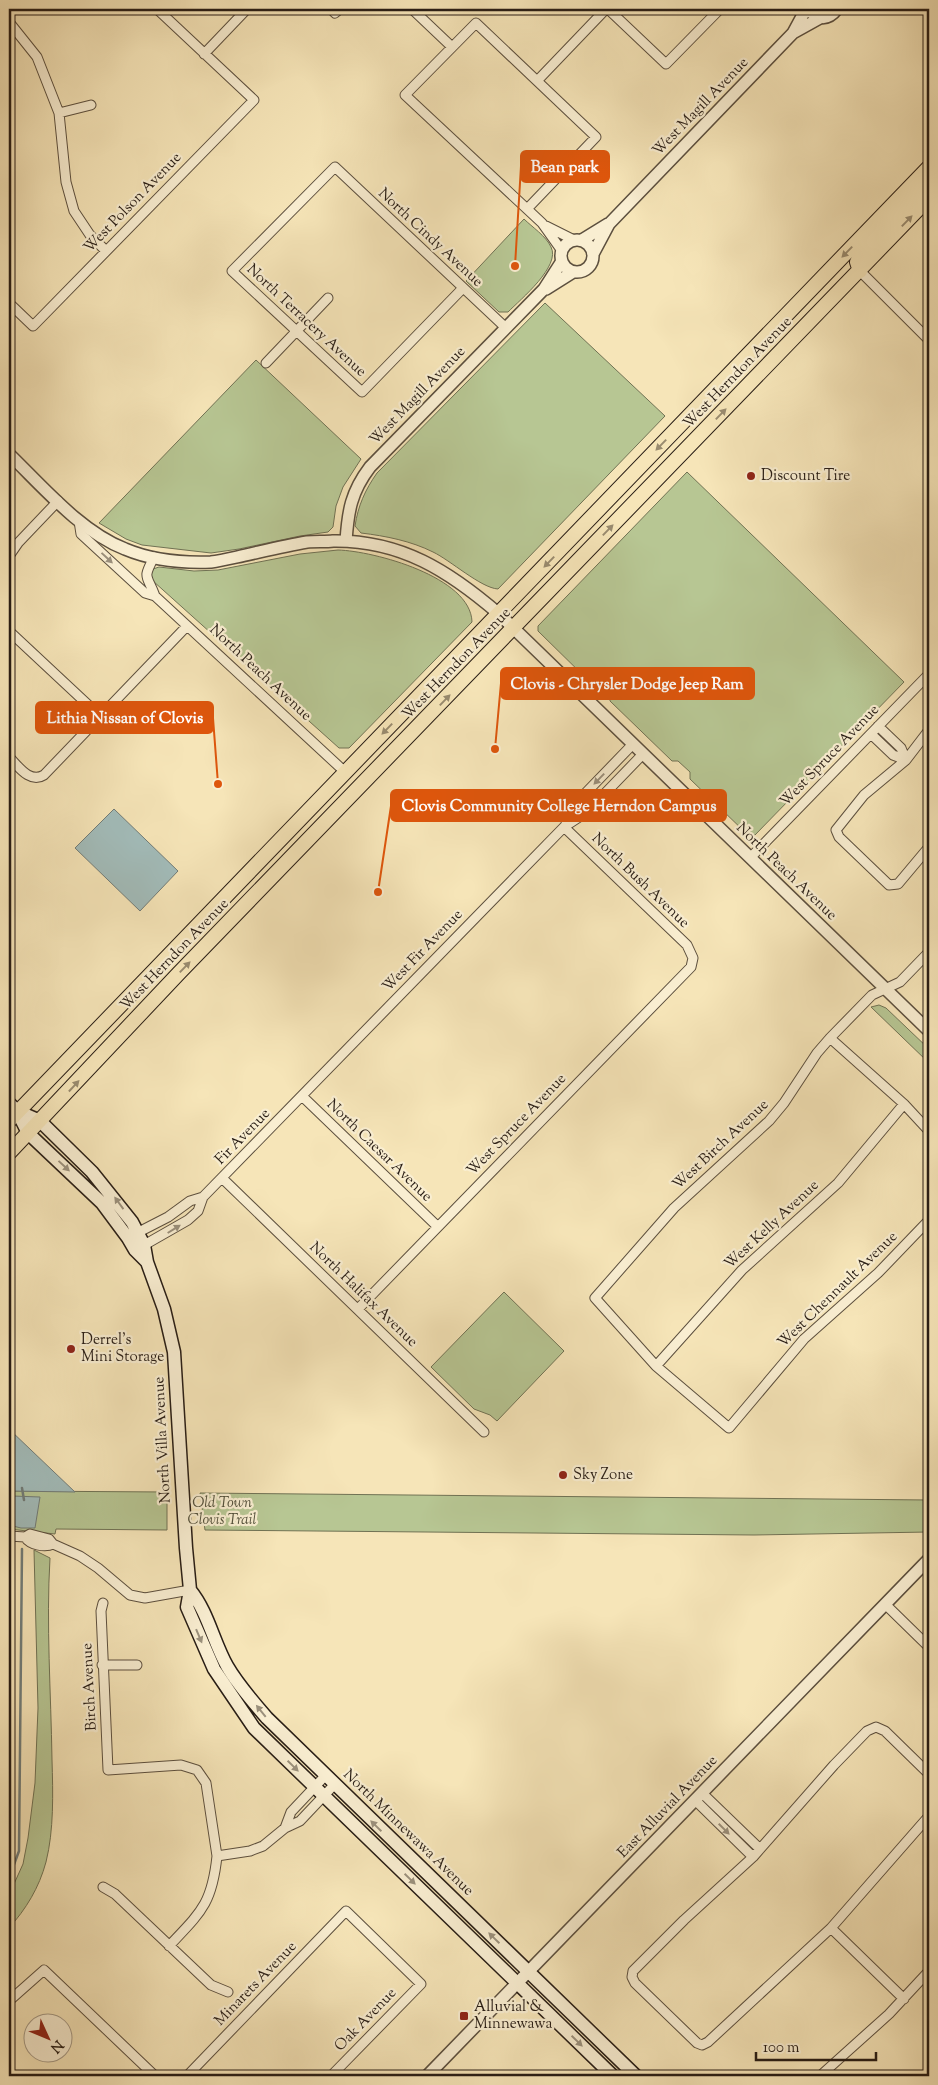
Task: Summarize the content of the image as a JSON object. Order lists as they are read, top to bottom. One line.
{"streets":{"main road":["West Herndon Avenue","North Villa Avenue","North Minnewawa Avenue"],"street":["West Magill Avenue","West Polson Avenue","North Cindy Avenue","North Terracery Avenue","North Peach Avenue","West Spruce Avenue","North Bush Avenue","West Fir Avenue","Fir Avenue","West Birch Avenue","North Caesar Avenue","West Kelly Avenue","West Chennault Avenue","North Halifax Avenue","Birch Avenue","East Alluvial Avenue","Minarets Avenue","Oak Avenue"]},"crossings":[["West Magill Avenue","North Cindy Avenue"],["West Magill Avenue","North Peach Avenue"],["North Cindy Avenue","North Terracery Avenue"],["West Herndon Avenue","North Peach Avenue"],["West Herndon Avenue","North Villa Avenue"],["North Peach Avenue","West Spruce Avenue"],["North Peach Avenue","West Fir Avenue"],["North Peach Avenue","West Birch Avenue"],["West Spruce Avenue","North Bush Avenue"],["West Spruce Avenue","North Caesar Avenue"],["West Spruce Avenue","North Halifax Avenue"],["North Bush Avenue","West Fir Avenue"],["West Fir Avenue","Fir Avenue"],["West Fir Avenue","North Caesar Avenue"],["Fir Avenue","North Caesar Avenue"],["Fir Avenue","North Halifax Avenue"],["Fir Avenue","North Villa Avenue"],["West Birch Avenue","West Kelly Avenue"],["West Birch Avenue","West Chennault Avenue"],["West Kelly Avenue","West Chennault Avenue"],["North Villa Avenue","North Minnewawa Avenue"],["East Alluvial Avenue","North Minnewawa Avenue"],["Minarets Avenue","Oak Avenue"]],"parks":["Old Town Clovis Trail"],"places":{"other":["Bean park","Discount Tire","Clovis - Chrysler Dodge Jeep Ram","Lithia Nissan of Clovis","Clovis Community College Herndon Campus","Derrel's Mini Storage","Sky Zone"],"transit":["Alluvial & Minnewawa"]},"scale_bar":"100 m","north":"bottom right"}
